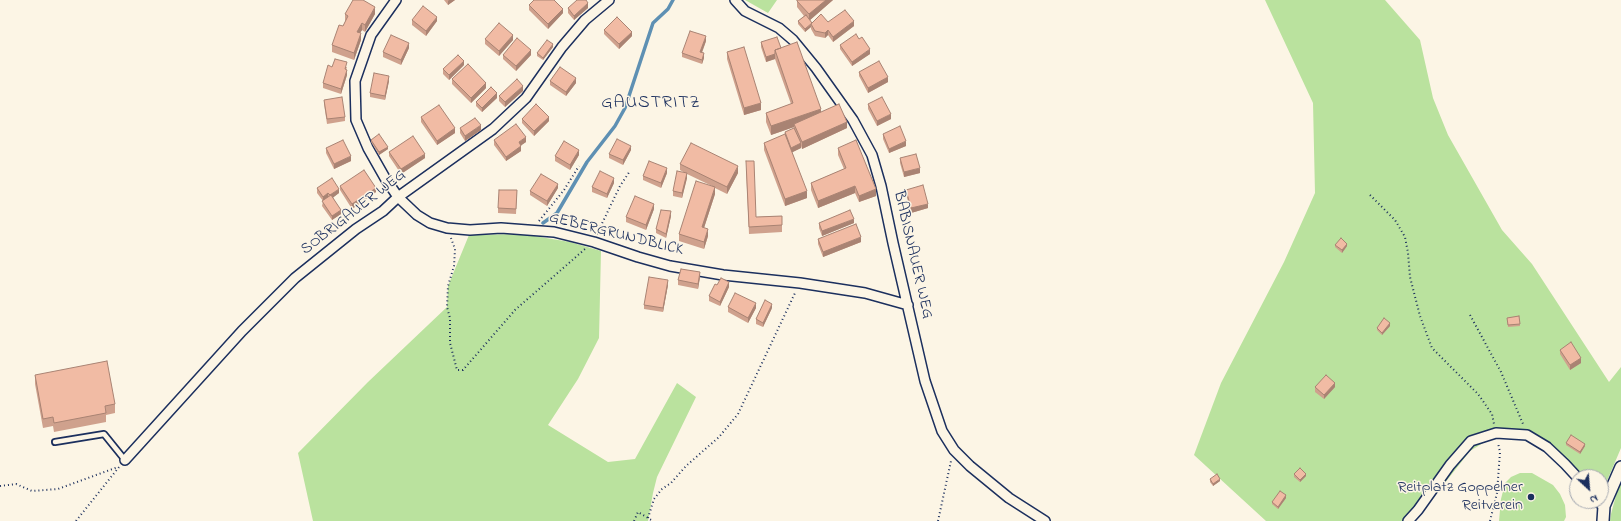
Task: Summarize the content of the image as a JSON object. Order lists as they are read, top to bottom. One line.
{"streets":{"street":["SOBRIGAUER WEG","GEBERGRUNDBLICK","BABISNAUER WEG"]},"crossings":[["SOBRIGAUER WEG","GEBERGRUNDBLICK"],["GEBERGRUNDBLICK","BABISNAUER WEG"]],"districts":["GAUSTRITZ"],"places":["Reitplatz Goppelner Reitverein"],"north":"bottom right"}
